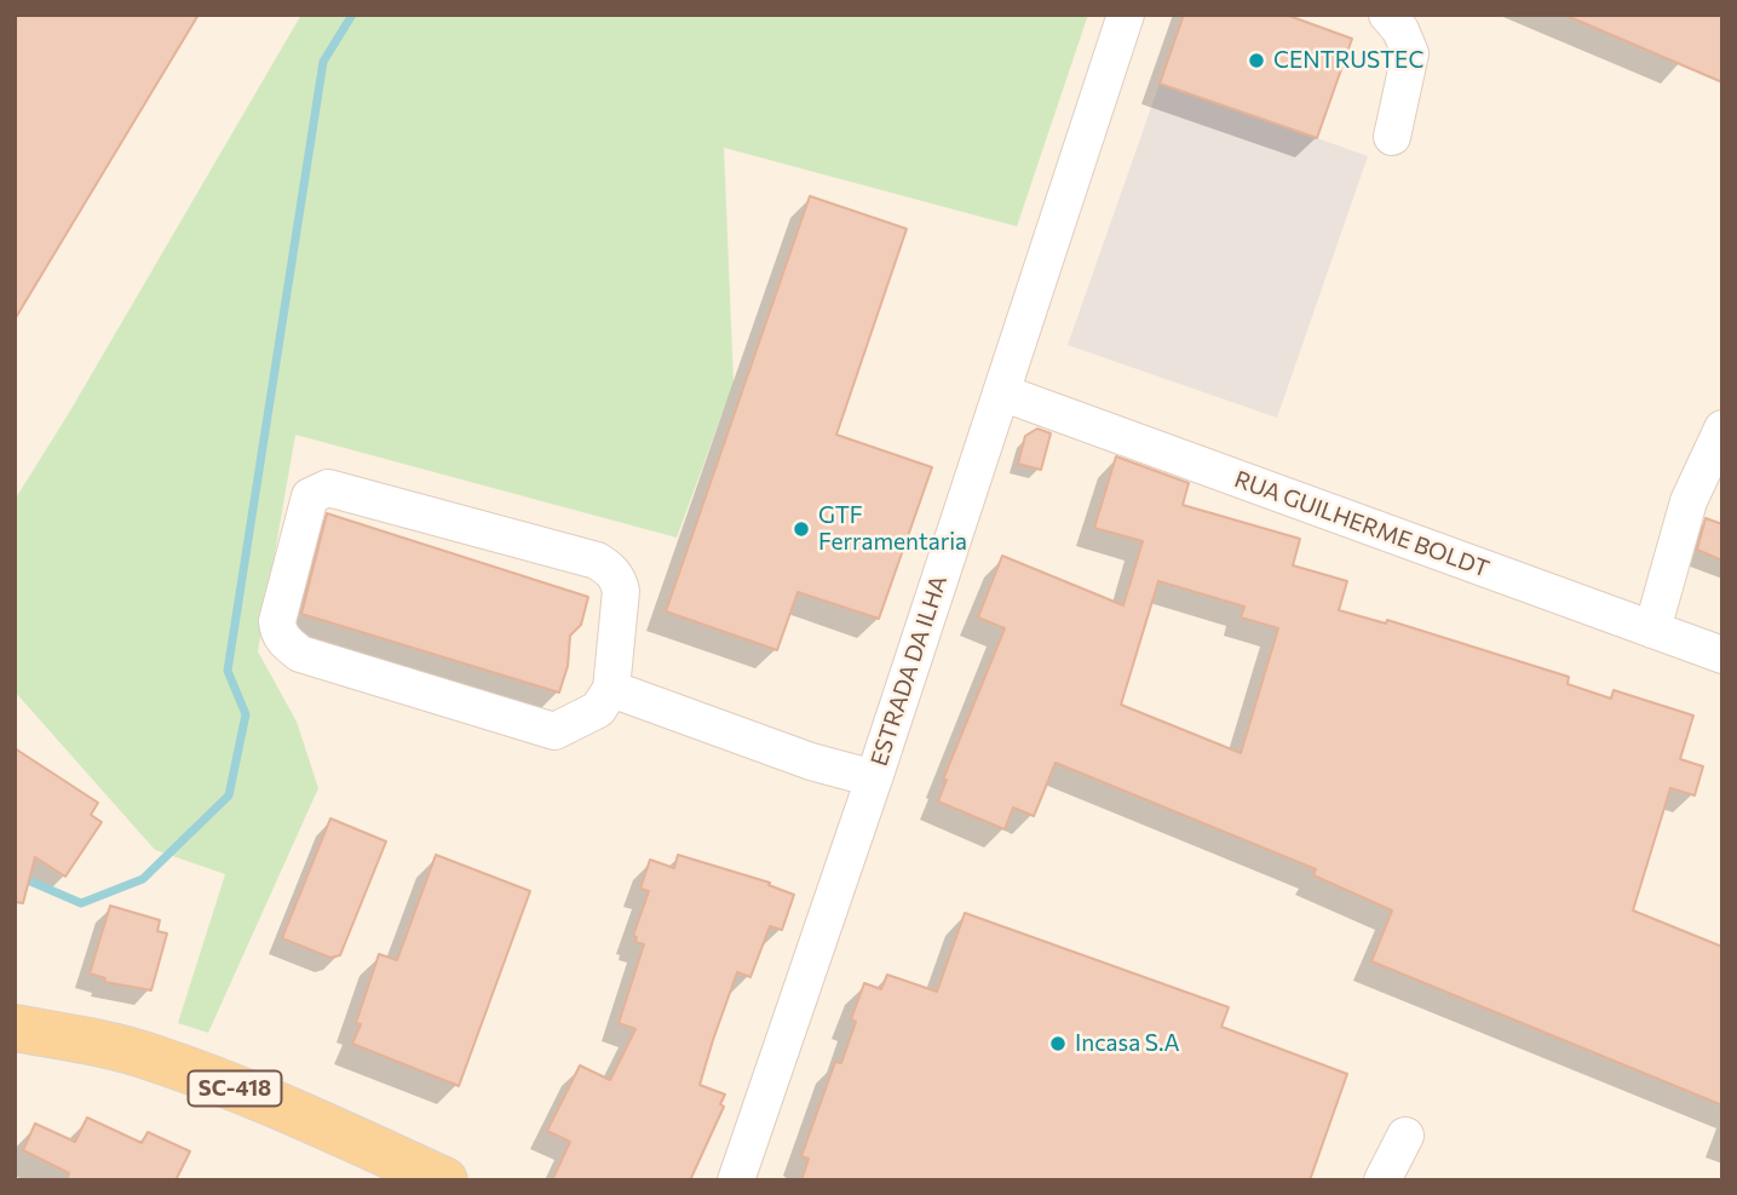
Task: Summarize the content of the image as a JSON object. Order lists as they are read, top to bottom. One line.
{"streets":{"main road":["SC-418"],"street":["RUA GUILHERME BOLDT","ESTRADA DA ILHA"]},"crossings":[["RUA GUILHERME BOLDT","ESTRADA DA ILHA"]],"places":["CENTRUSTEC","GTF Ferramentaria","Incasa S.A"]}
